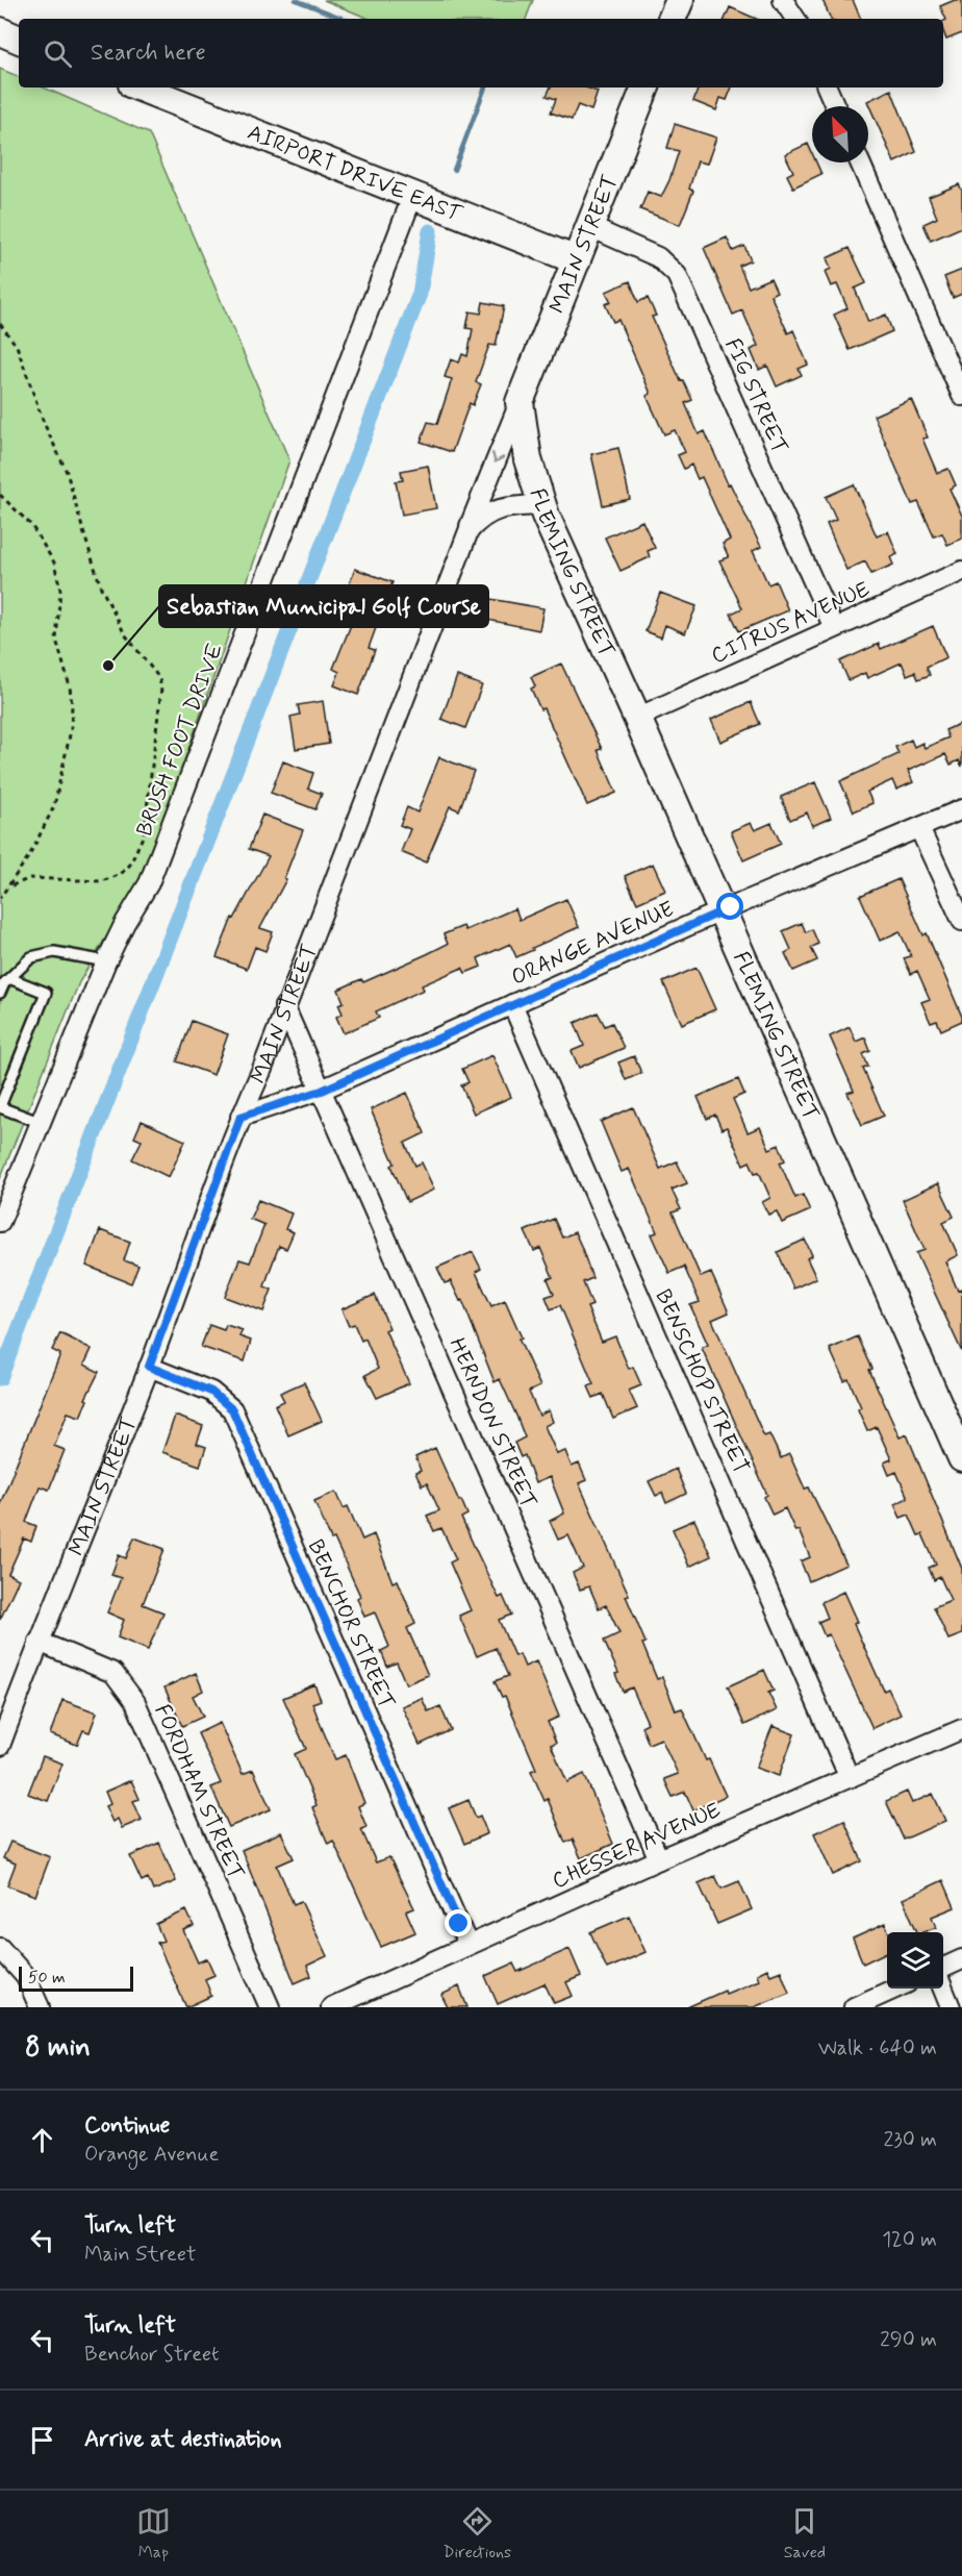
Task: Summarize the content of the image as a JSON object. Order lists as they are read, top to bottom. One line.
{"streets":{"street":["AIRPORT DRIVE EAST","MAIN STREET","FIG STREET","FLEMING STREET","CITRUS AVENUE","BRUSH FOOT DRIVE","ORANGE AVENUE","BENSCHOP STREET","HERNDON STREET","BENCHOR STREET","FORDHAM STREET","CHESSER AVENUE"]},"crossings":[["AIRPORT DRIVE EAST","MAIN STREET"],["AIRPORT DRIVE EAST","BRUSH FOOT DRIVE"],["MAIN STREET","FIG STREET"],["MAIN STREET","FLEMING STREET"],["MAIN STREET","ORANGE AVENUE"],["MAIN STREET","HERNDON STREET"],["MAIN STREET","BENCHOR STREET"],["MAIN STREET","FORDHAM STREET"],["FIG STREET","CITRUS AVENUE"],["FLEMING STREET","CITRUS AVENUE"],["FLEMING STREET","ORANGE AVENUE"],["ORANGE AVENUE","BENSCHOP STREET"],["ORANGE AVENUE","HERNDON STREET"],["BENSCHOP STREET","CHESSER AVENUE"],["HERNDON STREET","CHESSER AVENUE"],["BENCHOR STREET","CHESSER AVENUE"]],"places":["Sebastian Municipal Golf Course"],"scale_bar":"50 m","north":"top left","page":{"search":"Search here","scale":"50 m","heading":["8 min","Walk · 640 m"],"list":[["Continue","Orange Avenue","230 m"],["Turn left","Main Street","120 m"],["Turn left","Benchor Street","290 m"],"Arrive at destination"],"nav":["Map","Directions","Saved"]}}
